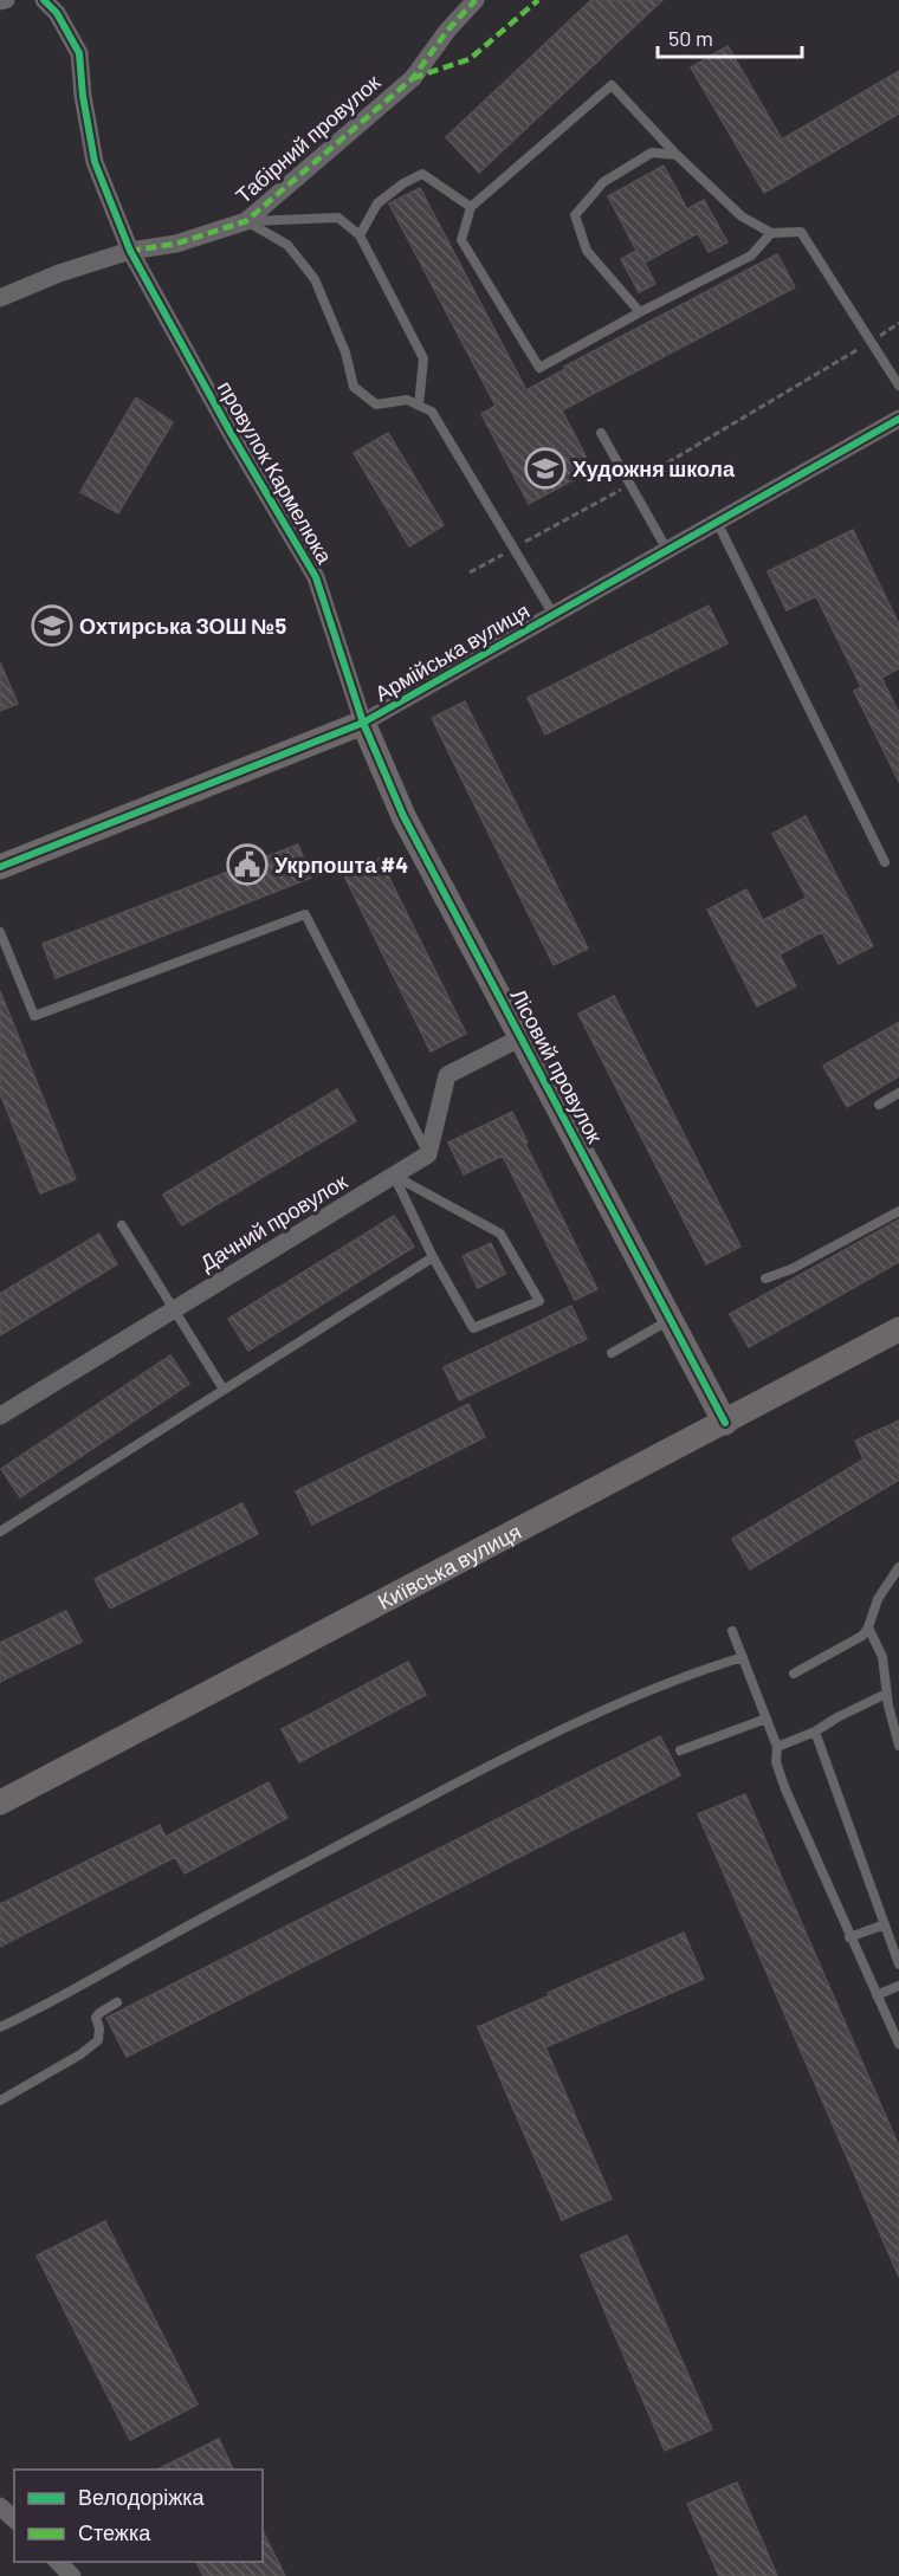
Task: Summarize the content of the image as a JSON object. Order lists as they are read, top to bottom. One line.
{"streets":{"main road":["Армійська вулиця","Лісовий провулок","Київська вулиця"],"street":["Табірний провулок","провулок Кармелюка","Дачний провулок"]},"crossings":[["Табірний провулок","провулок Кармелюка"],["провулок Кармелюка","Армійська вулиця"],["провулок Кармелюка","Лісовий провулок"],["Армійська вулиця","Лісовий провулок"],["Лісовий провулок","Київська вулиця"]],"places":{"school or university":["Художня школа","Охтирська ЗОШ №5"],"public building":["Укрпошта #4"]},"legend":["Велодоріжка","Стежка"],"scale_bar":"50 m"}
